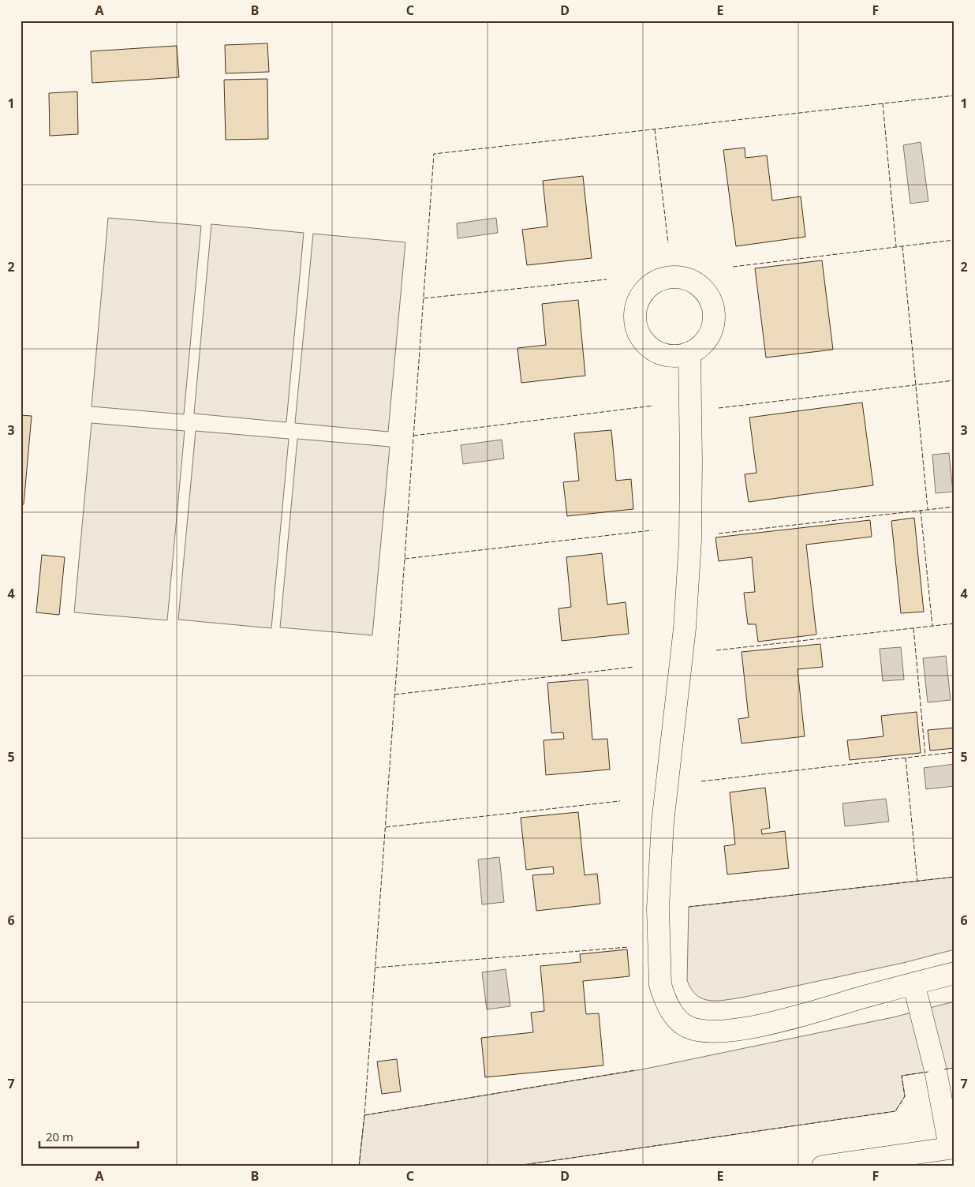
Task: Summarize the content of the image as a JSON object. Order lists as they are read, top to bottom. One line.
{"scale_bar":"20 m","grid":{"columns":["A","B","C","D","E","F"],"rows":["1","2","3","4","5","6","7"]}}
